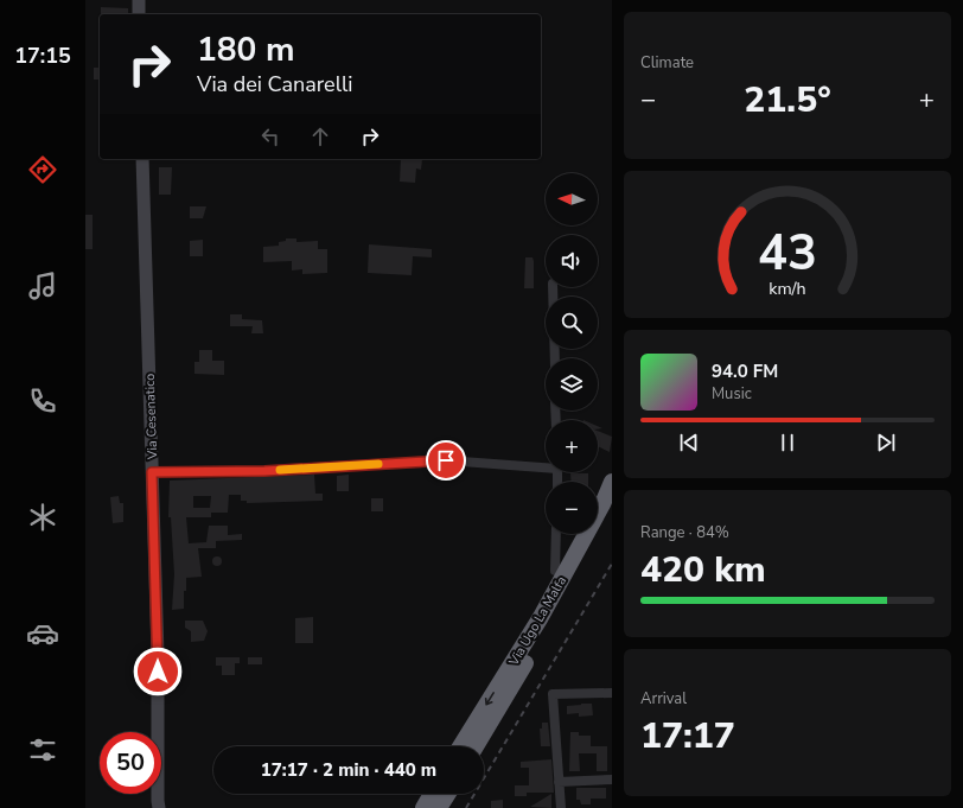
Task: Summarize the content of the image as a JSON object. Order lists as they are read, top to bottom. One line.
{"streets":{"highway":["Via Ugo La Malfa"],"main road":["Via Cesenatico"]},"north":"left","page":{"tabs":"17:15","tile":["Climate",["Range · 84%","420 km"],["Arrival","17:17"]],"turn":["180 m","Via dei Canarelli"],"heat":["−","21.5°","+"],"map_buttons":["+","−"],"song":["94.0 FM","Music"],"limit":"50","trip":"17:17 · 2 min · 440 m","gauge":["43","km/h"]}}
